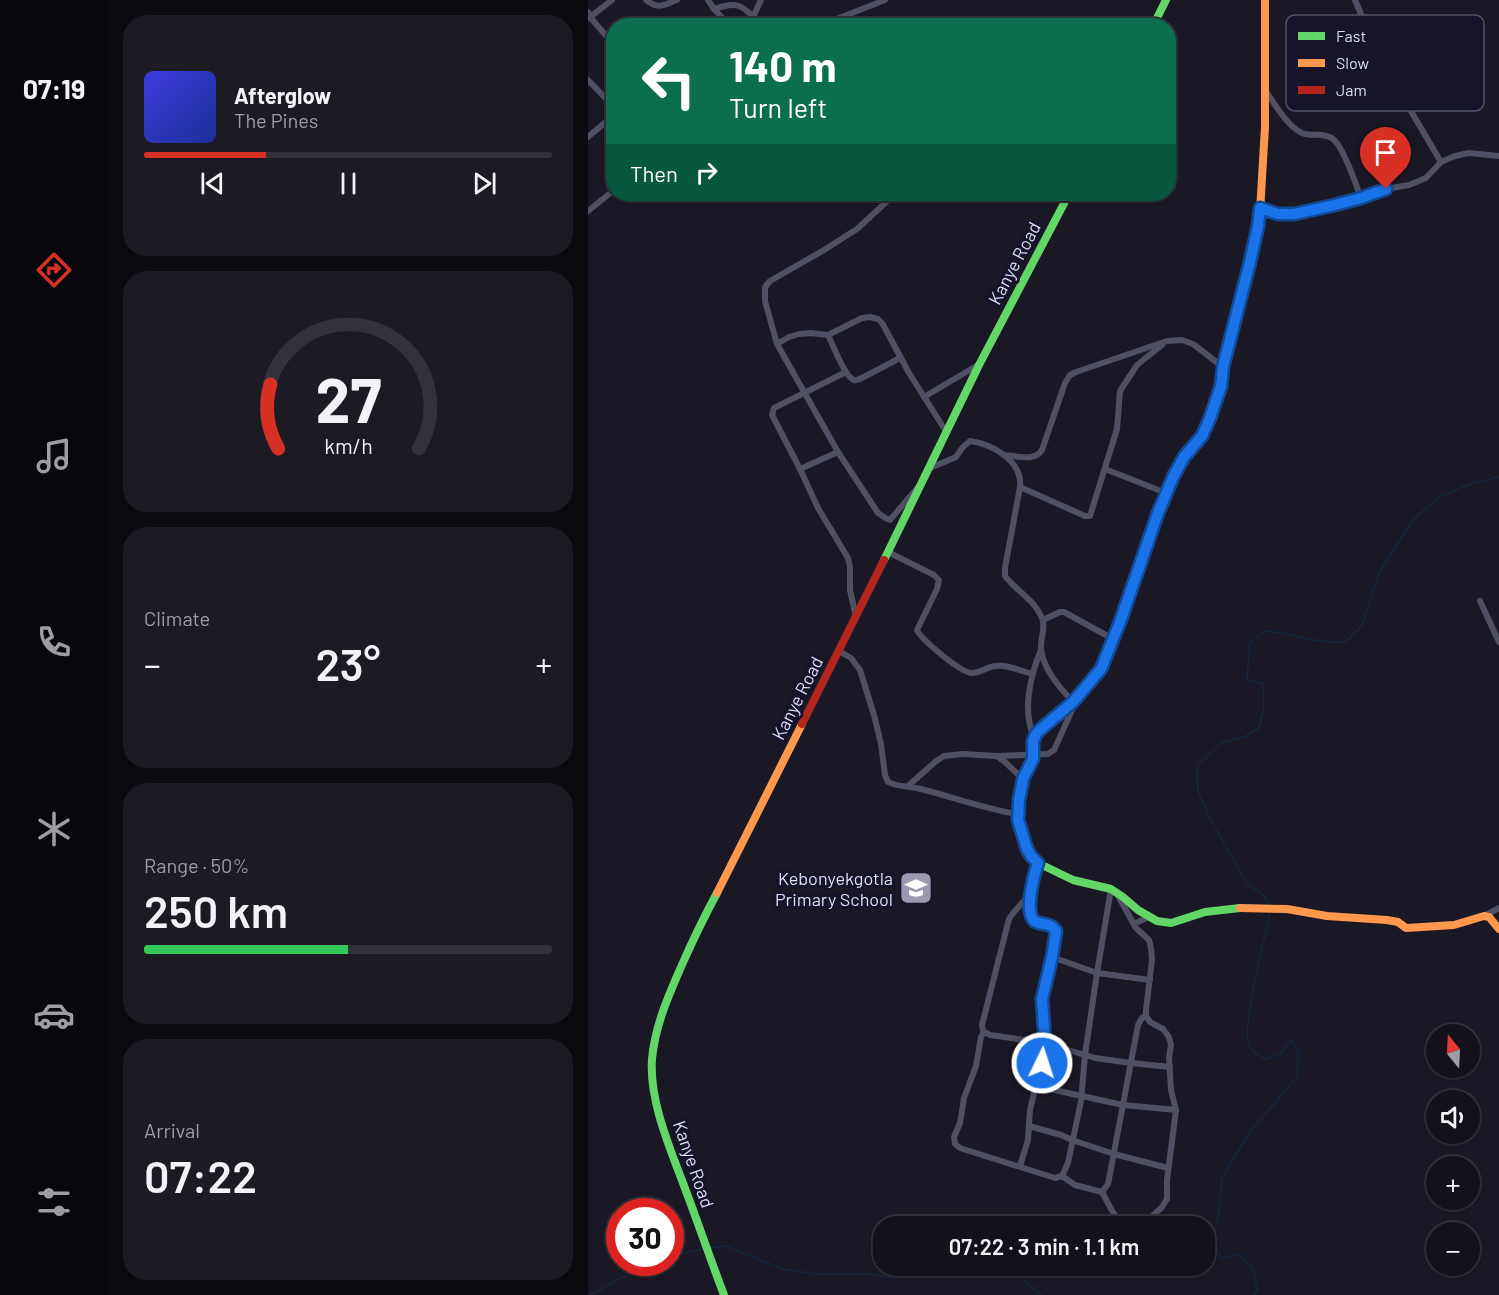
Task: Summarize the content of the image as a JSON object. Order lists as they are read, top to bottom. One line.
{"streets":{"street":["Kanye Road"]},"places":{"school or university":["Kebonyekgotla Primary School"]},"legend":["Fast","Slow","Jam"],"north":"top","page":{"tabs":"07:19","turn":["140 m","Turn left"],"song":["Afterglow","The Pines"],"then":"Then","tile":["Climate",["Range · 50%","250 km"],["Arrival","07:22"]],"heat":["−","23°","+"],"map_buttons":["+","−"],"limit":"30","trip":"07:22 · 3 min · 1.1 km","gauge":["27","km/h"]}}
